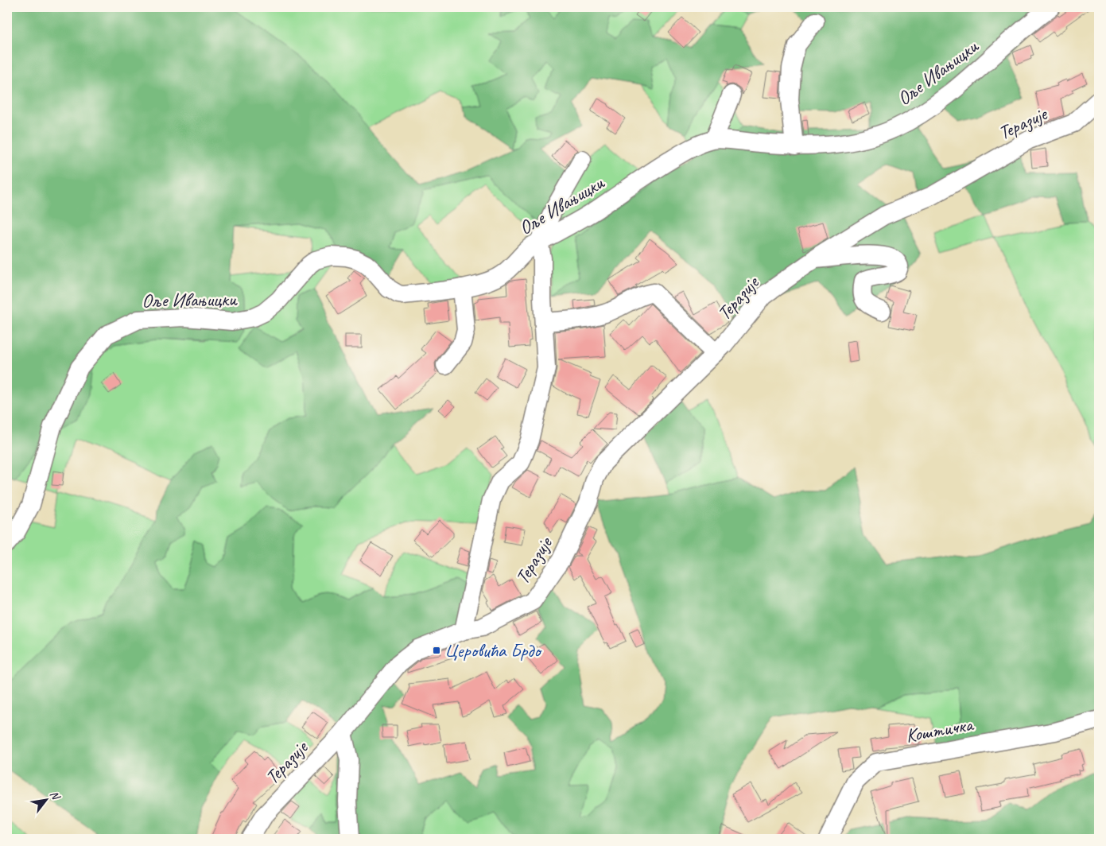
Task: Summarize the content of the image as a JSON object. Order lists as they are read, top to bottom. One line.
{"streets":{"street":["Оље Ивањицки","Теразије","Коштичка"]},"places":{"transit":["Церовића Брдо"]},"north":"top right"}
